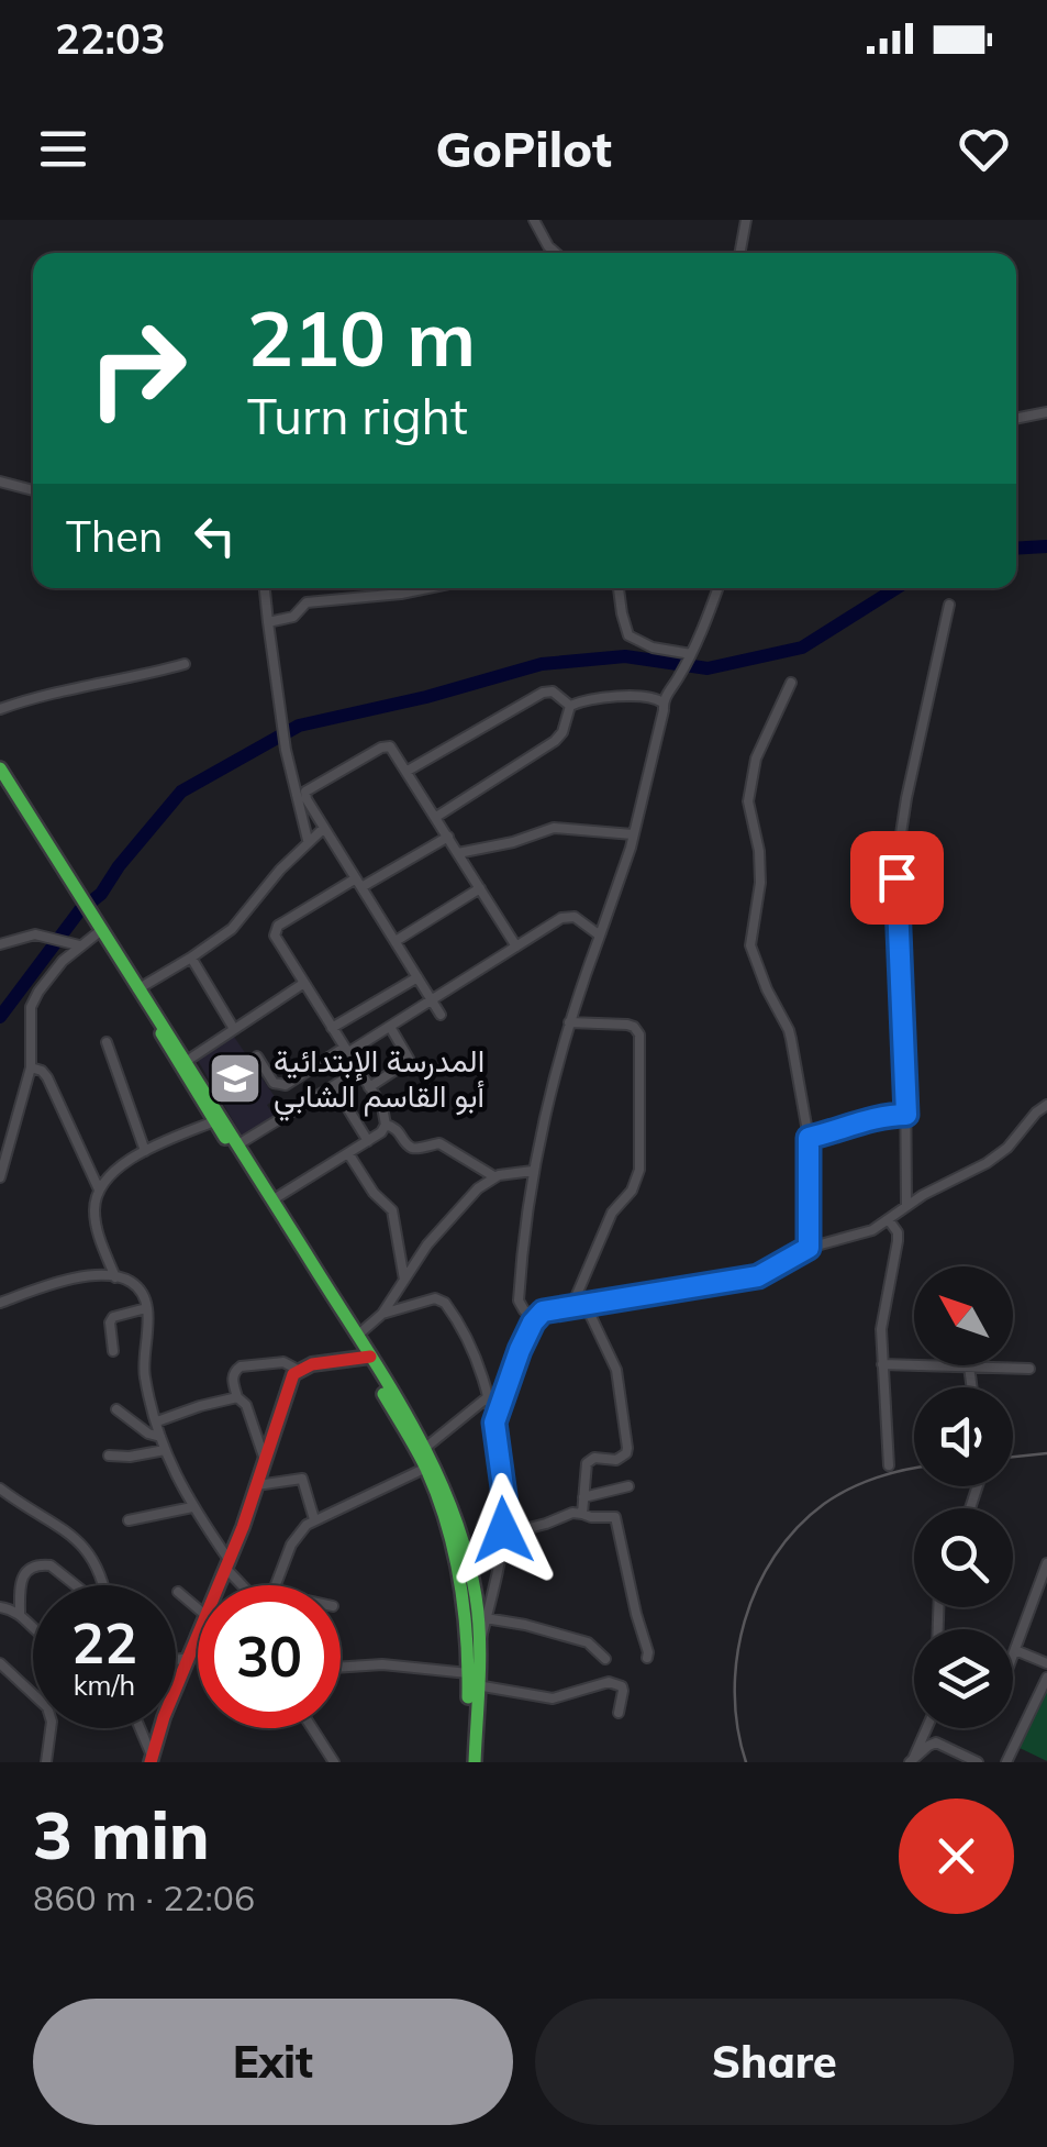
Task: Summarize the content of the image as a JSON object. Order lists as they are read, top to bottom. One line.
{"places":{"school or university":["المدرسة الإبتدائية أبو القاسم الشابي"]},"north":"top left","page":{"status":"22:03","header":"GoPilot","turn":["210 m","Turn right"],"then":"Then","speed":"22 km/h","limit":"30","heading":["3 min","860 m · 22:06"],"buttons":["Exit","Share"]}}
